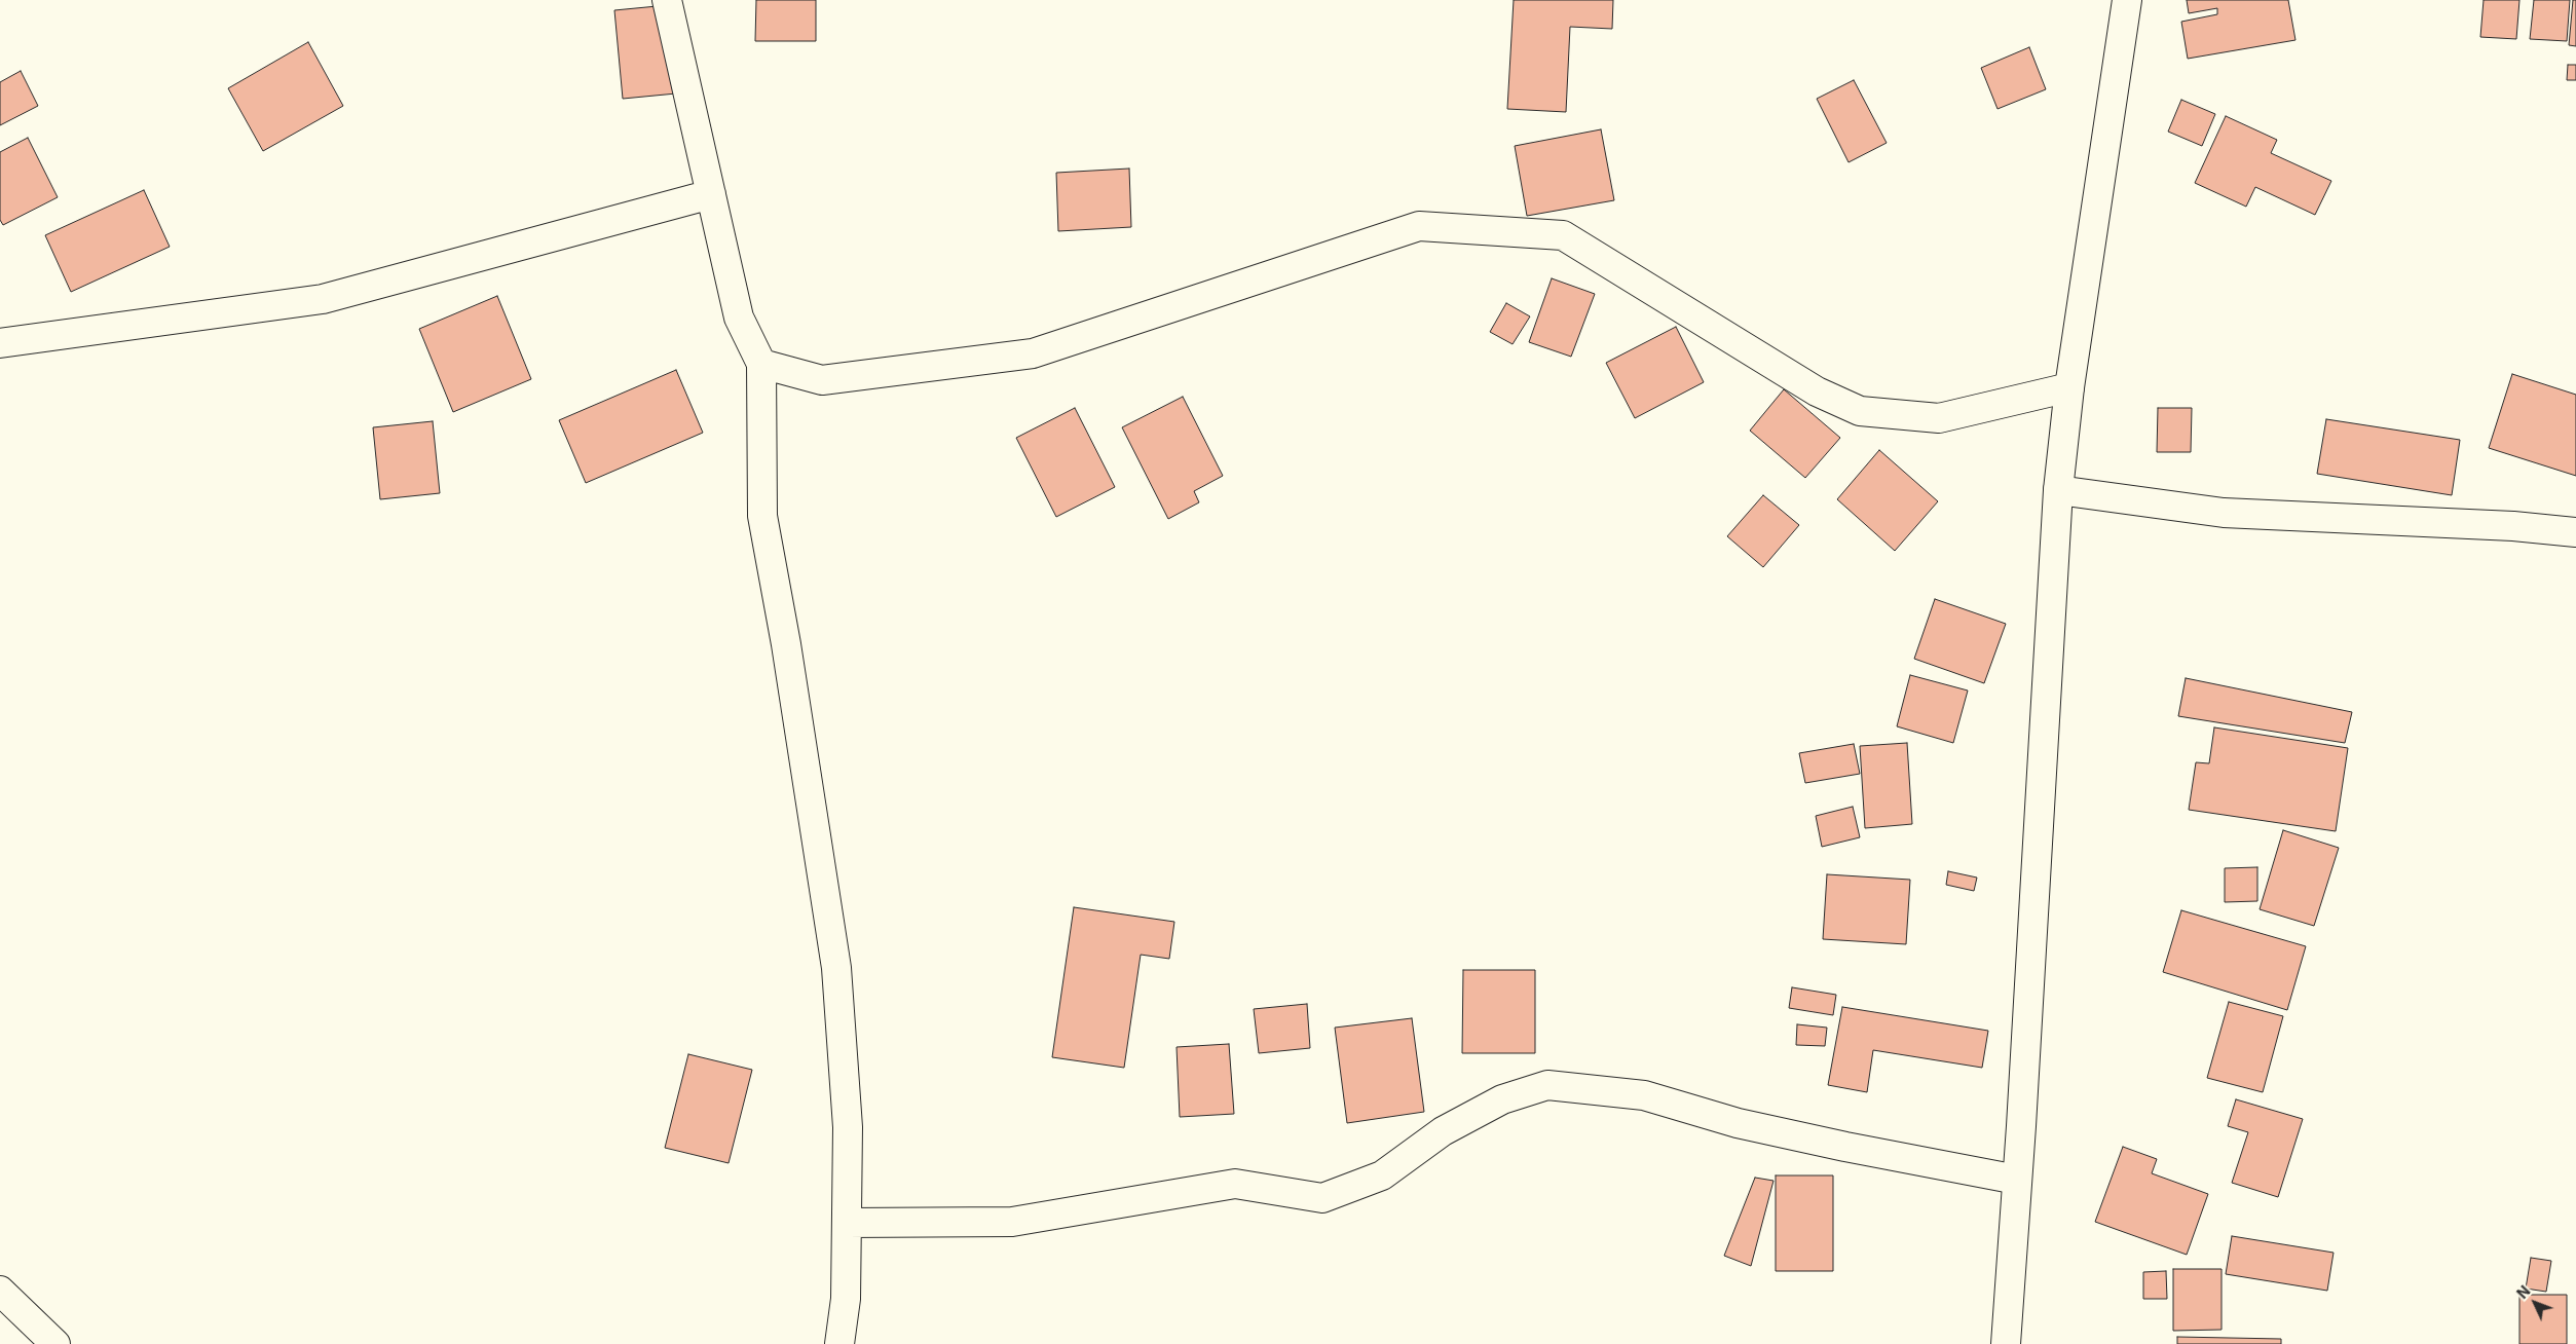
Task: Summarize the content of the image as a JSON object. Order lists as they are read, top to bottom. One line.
{"north":"top left"}
